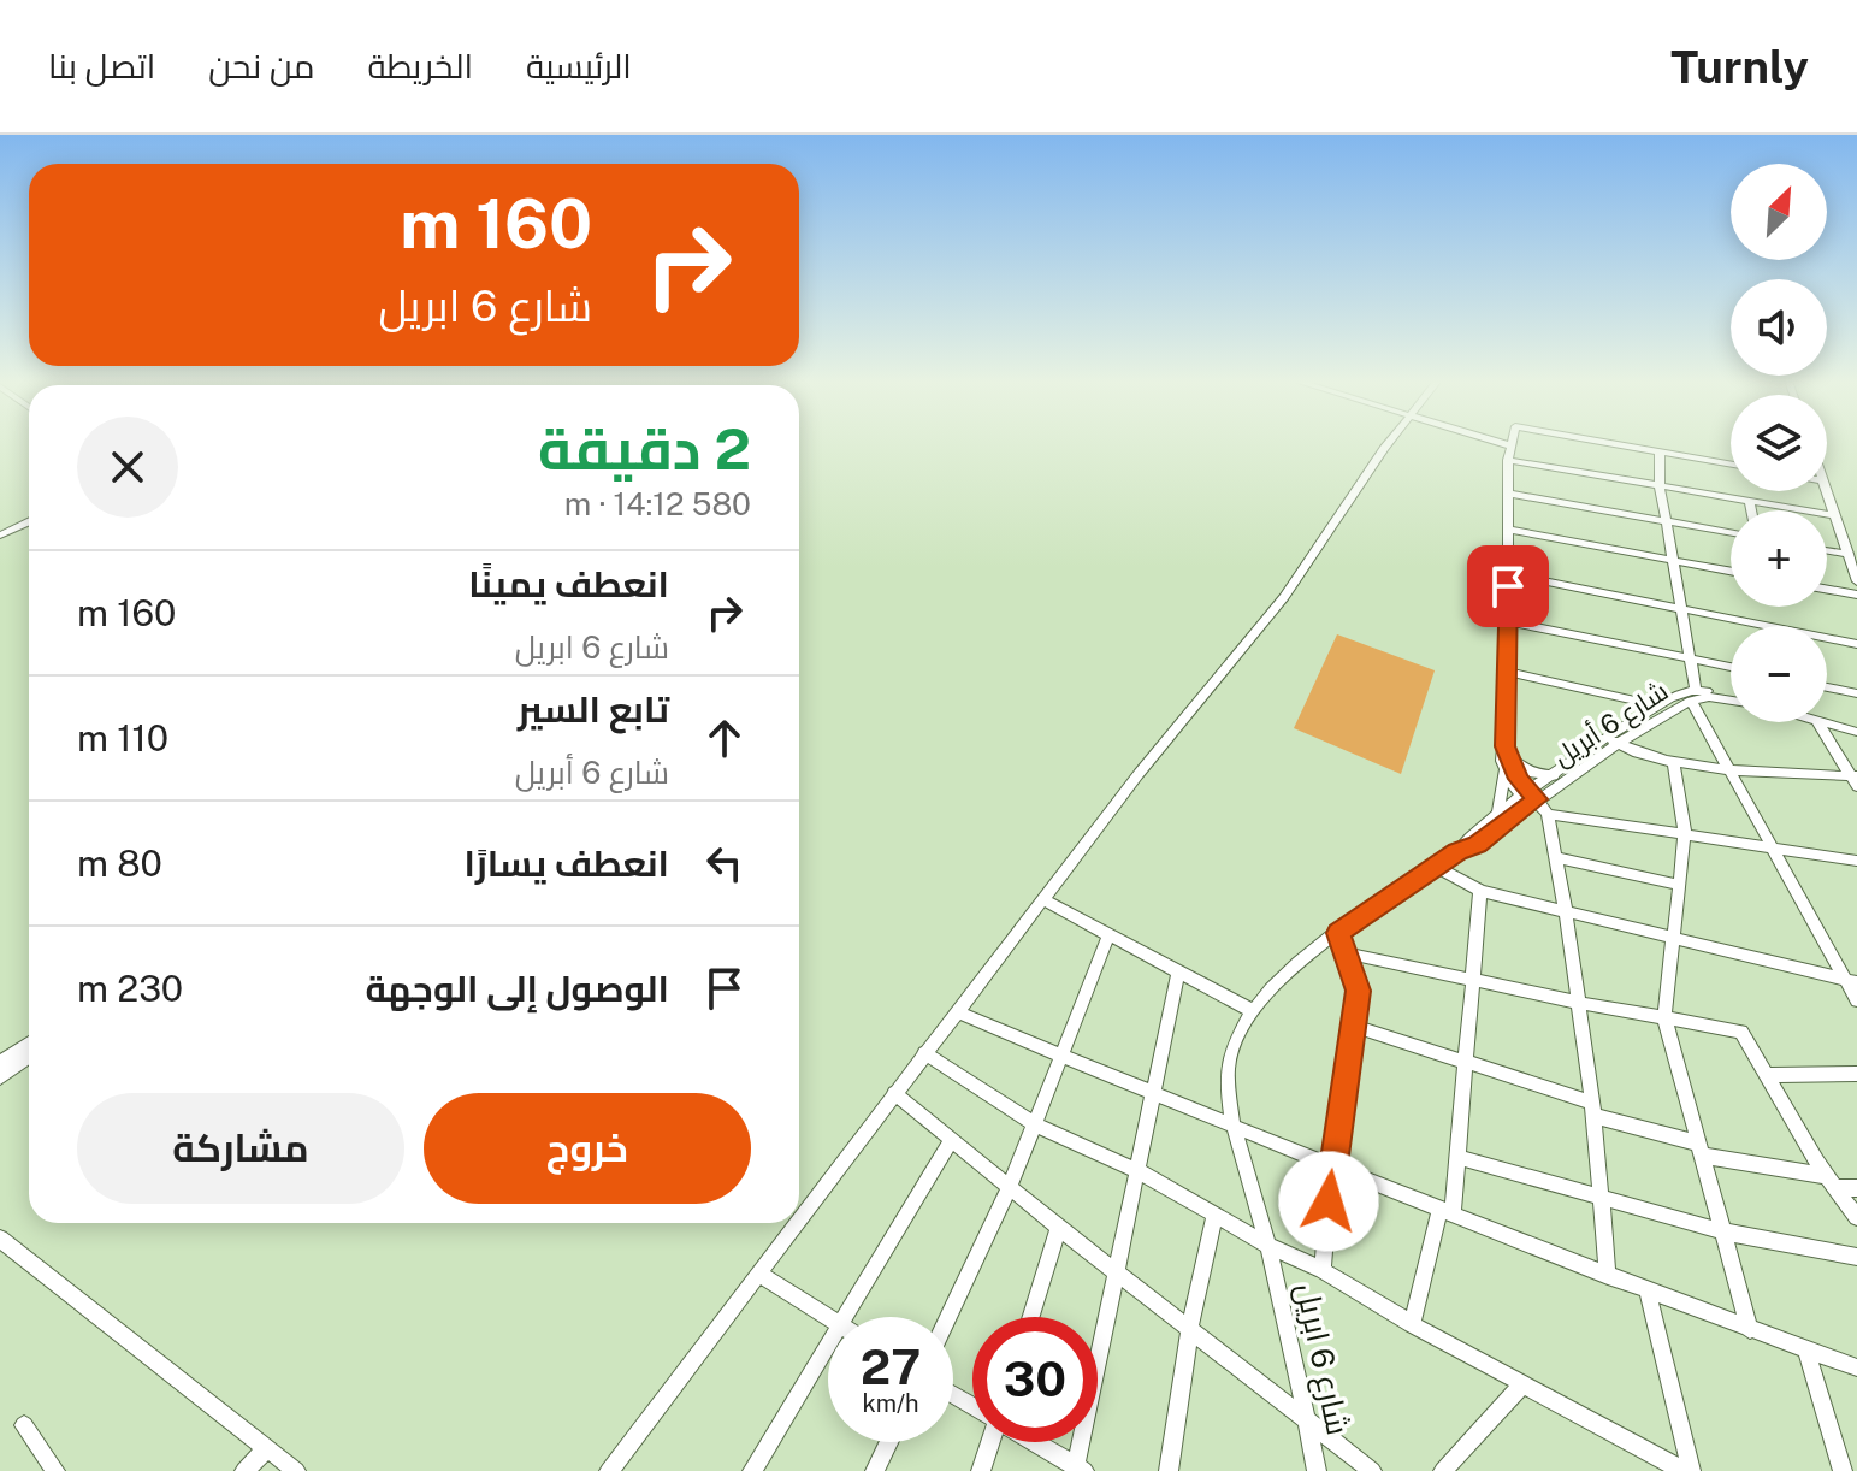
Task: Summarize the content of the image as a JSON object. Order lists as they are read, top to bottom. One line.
{"streets":{"street":["شارع 6 أبريل","شارع 6 ابريل"]},"crossings":[["شارع 6 أبريل","شارع 6 ابريل"]],"north":"top right","page":{"header":"Turnly","nav":["الرئيسية","الخريطة","من نحن","اتصل بنا"],"map_buttons":["+","−"],"turn":["160 m","شارع 6 ابريل"],"heading":["2 دقيقة","580 m · 14:12"],"list":[{"name":"انعطف يمينًا","note":"شارع 6 ابريل","value":"160 m"},{"name":"تابع السير","note":"شارع 6 أبريل","value":"110 m"},{"name":"انعطف يسارًا","value":"80 m"},{"name":"الوصول إلى الوجهة","value":"230 m"}],"buttons":["خروج","مشاركة"],"speed":"27 km/h","limit":"30"}}
